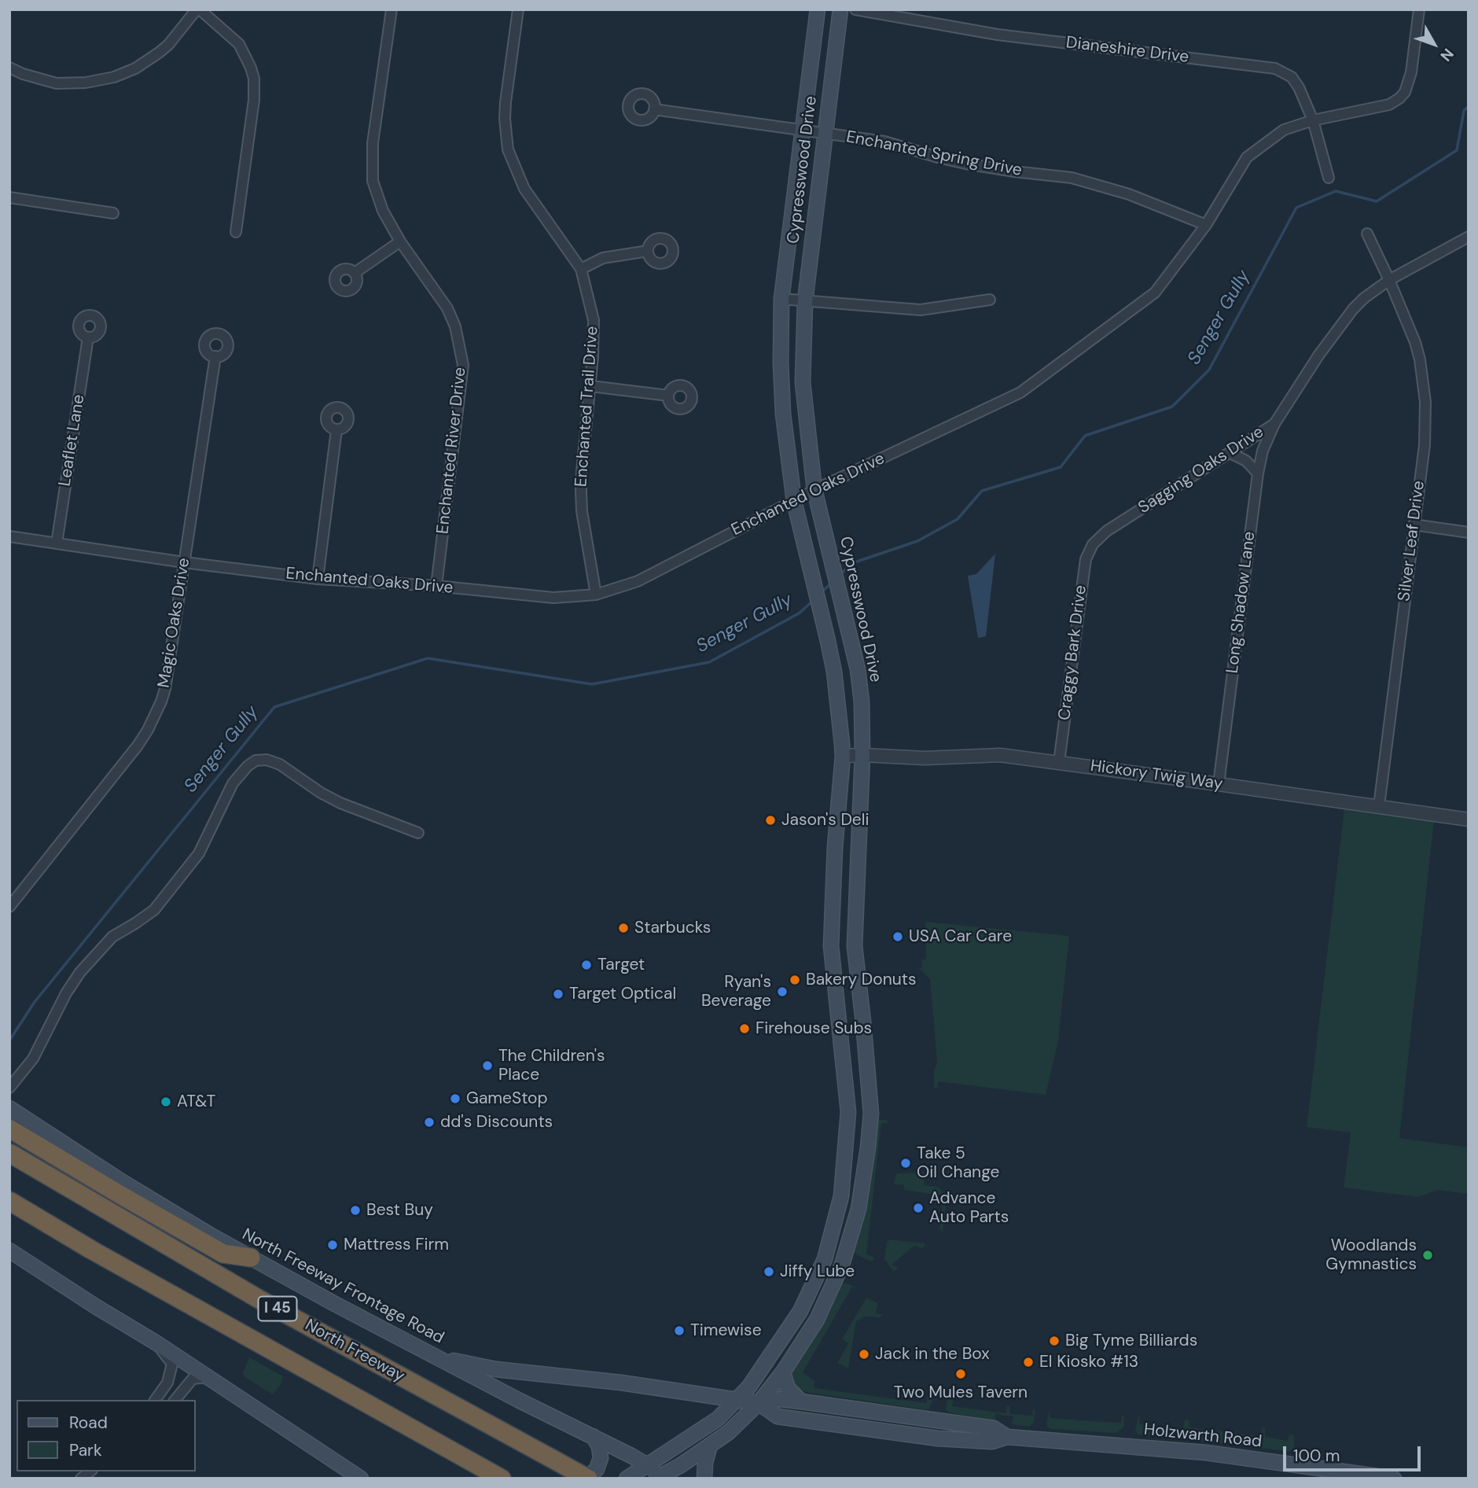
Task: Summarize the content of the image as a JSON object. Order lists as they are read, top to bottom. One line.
{"streets":{"highway":["I 45","North Freeway"],"main road":["Cypresswood Drive","North Freeway Frontage Road","Holzwarth Road"],"street":["Dianeshire Drive","Enchanted Spring Drive","Enchanted Trail Drive","Leaflet Lane","Enchanted River Drive","Sagging Oaks Drive","Enchanted Oaks Drive","Silver Leaf Drive","Long Shadow Lane","Magic Oaks Drive","Craggy Bark Drive","Hickory Twig Way"]},"crossings":[["Dianeshire Drive","Enchanted Oaks Drive"],["Enchanted Spring Drive","Cypresswood Drive"],["Enchanted Spring Drive","Enchanted Oaks Drive"],["Cypresswood Drive","Enchanted Oaks Drive"],["Cypresswood Drive","Hickory Twig Way"],["Cypresswood Drive","North Freeway Frontage Road"],["Cypresswood Drive","Holzwarth Road"],["Enchanted Trail Drive","Enchanted Oaks Drive"],["Leaflet Lane","Enchanted Oaks Drive"],["Enchanted River Drive","Enchanted Oaks Drive"],["Sagging Oaks Drive","Silver Leaf Drive"],["Sagging Oaks Drive","Long Shadow Lane"],["Sagging Oaks Drive","Craggy Bark Drive"],["Enchanted Oaks Drive","Magic Oaks Drive"],["Silver Leaf Drive","Hickory Twig Way"],["Long Shadow Lane","Hickory Twig Way"],["Craggy Bark Drive","Hickory Twig Way"],["North Freeway Frontage Road","Holzwarth Road"]],"water":["Senger Gully"],"places":["Jason's Deli","Starbucks","USA Car Care","Target","Bakery Donuts","Ryan's Beverage","Target Optical","Firehouse Subs","The Children's Place","GameStop","AT&T","dd's Discounts","Take 5 Oil Change","Advance Auto Parts","Best Buy","Mattress Firm","Woodlands Gymnastics","Jiffy Lube","Timewise","Big Tyme Billiards","Jack in the Box","El Kiosko #13","Two Mules Tavern"],"legend":["Road","Park"],"scale_bar":"100 m","north":"bottom right"}
